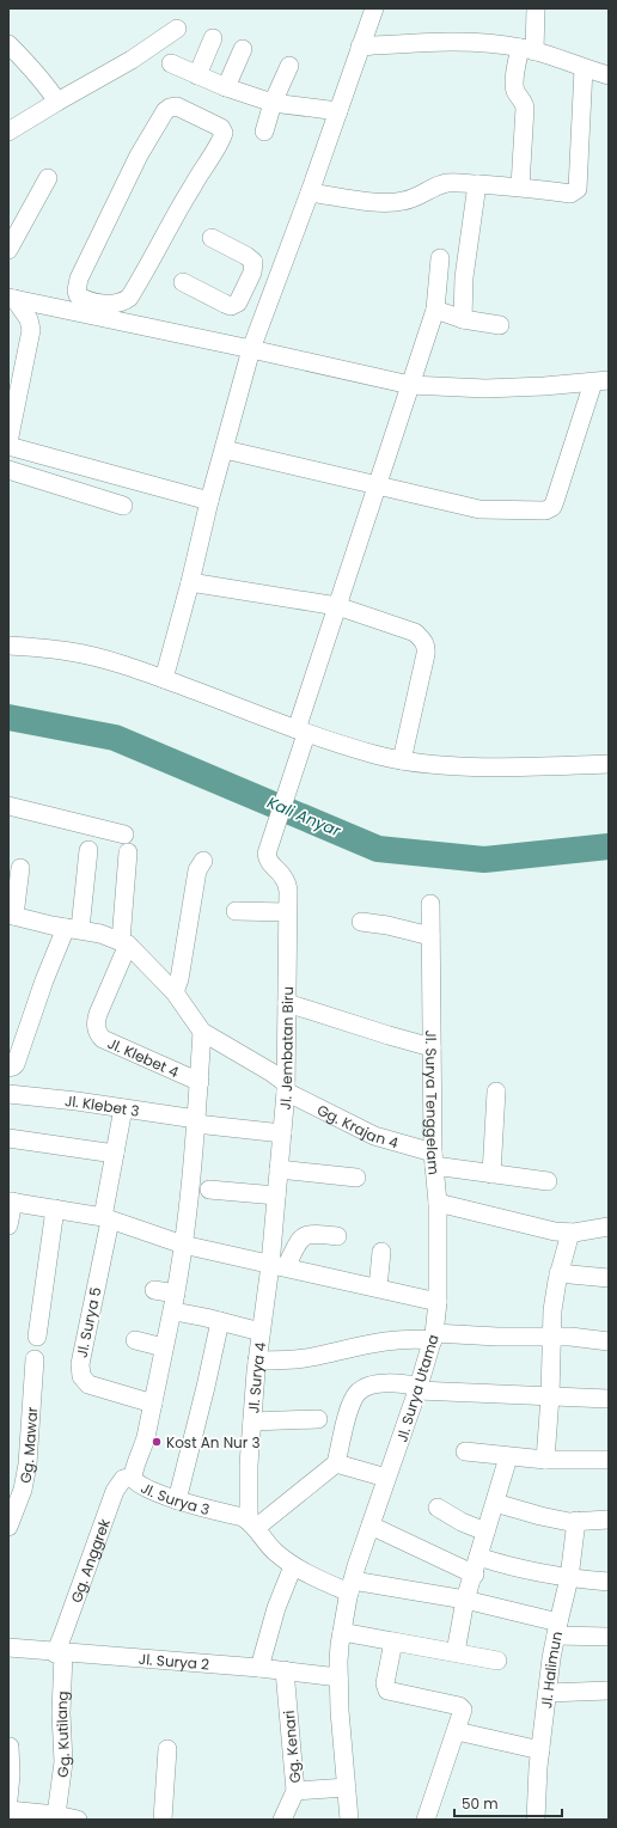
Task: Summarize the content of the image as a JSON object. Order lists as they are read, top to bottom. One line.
{"streets":{"street":["Jl. Jembatan Biru","Jl. Klebet 4","Jl. Surya Tenggelam","Jl. Klebet 3","Gg. Krajan 4","Jl. Surya 5","Jl. Surya 4","Jl. Surya Utama","Gg. Mawar","Jl. Surya 3","Gg. Anggrek","Jl. Surya 2","Jl. Halimun","Gg. Kutilang","Gg. Kenari"]},"crossings":[["Jl. Jembatan Biru","Jl. Klebet 3"],["Jl. Jembatan Biru","Gg. Krajan 4"],["Jl. Jembatan Biru","Jl. Surya 4"],["Jl. Klebet 4","Jl. Surya 3"],["Jl. Surya Tenggelam","Gg. Krajan 4"],["Jl. Surya Tenggelam","Jl. Surya Utama"],["Jl. Klebet 3","Jl. Surya 5"],["Jl. Klebet 3","Jl. Surya 3"],["Gg. Krajan 4","Jl. Surya 3"],["Jl. Surya 5","Jl. Surya 3"],["Jl. Surya 4","Jl. Surya 3"],["Jl. Surya Utama","Jl. Surya 2"],["Jl. Surya 3","Gg. Anggrek"],["Gg. Anggrek","Jl. Surya 2"],["Gg. Anggrek","Gg. Kutilang"],["Jl. Surya 2","Gg. Kutilang"],["Jl. Surya 2","Gg. Kenari"]],"water":["Kali Anyar"],"places":["Kost An Nur 3"],"scale_bar":"50 m"}
